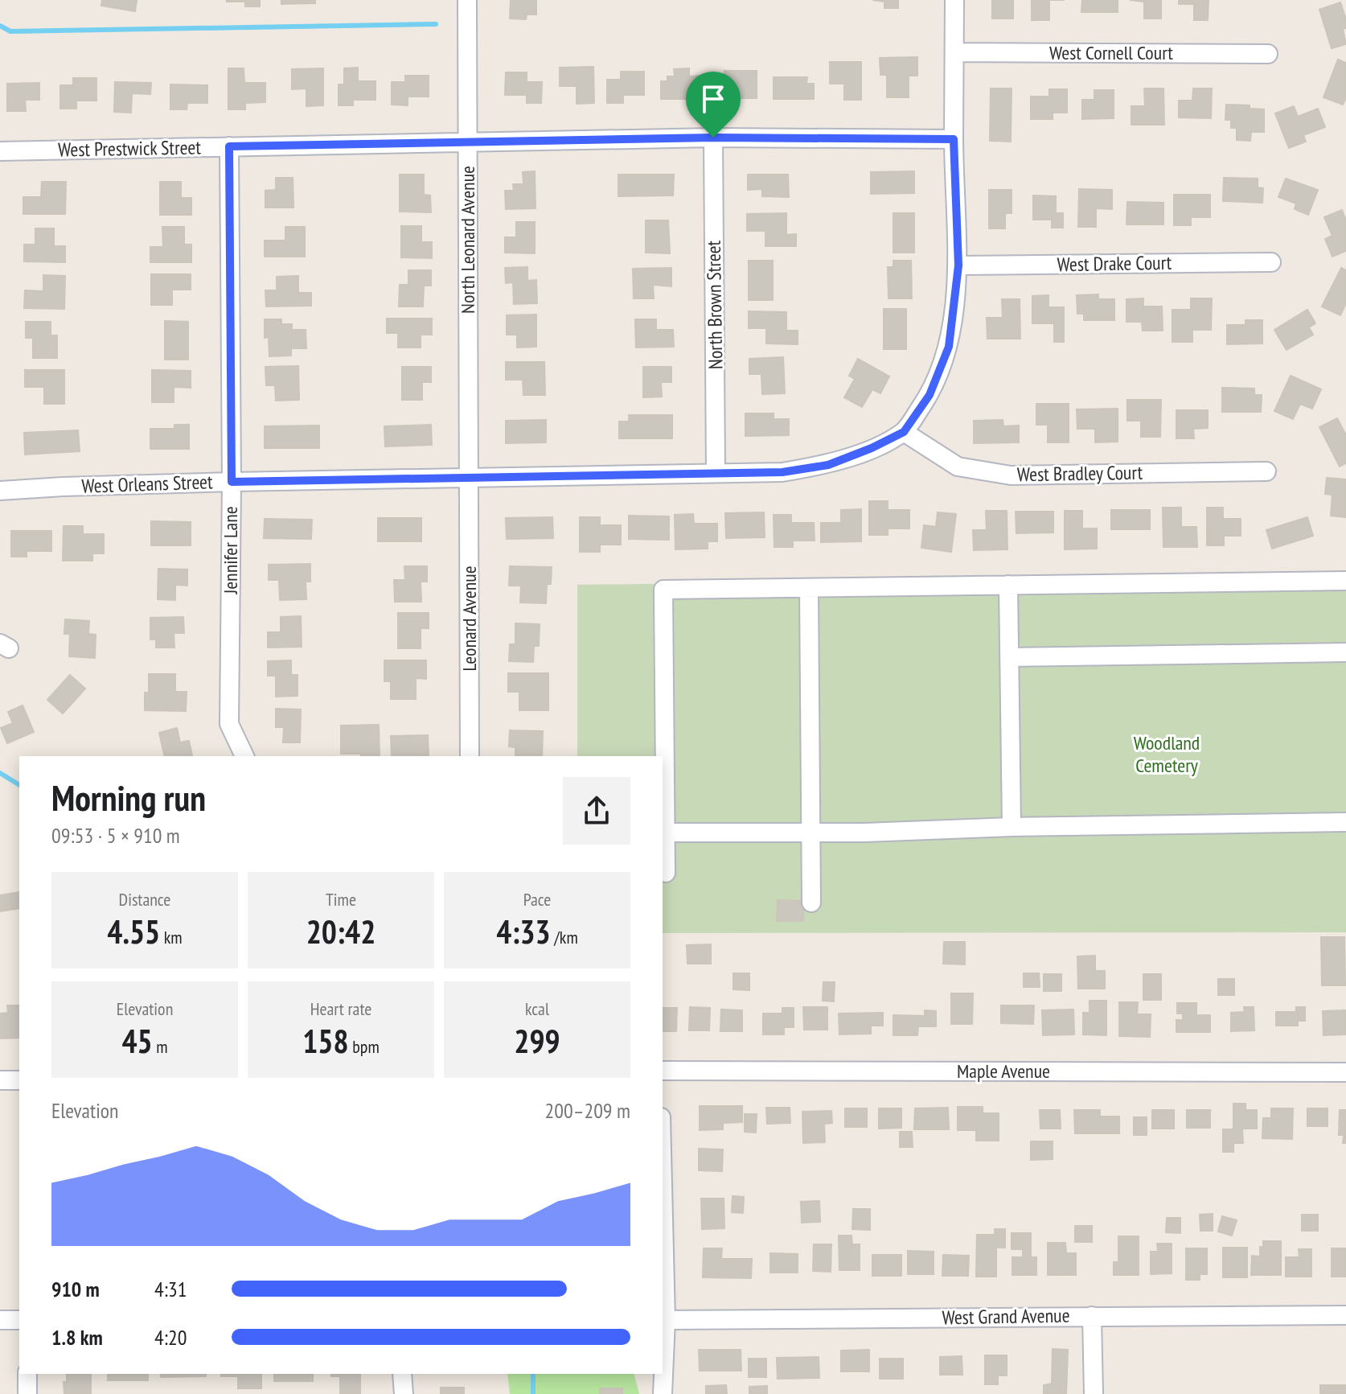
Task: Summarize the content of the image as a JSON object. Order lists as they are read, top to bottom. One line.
{"streets":{"street":["West Cornell Court","West Prestwick Street","North Leonard Avenue","West Drake Court","North Brown Street","West Bradley Court","West Orleans Street","Jennifer Lane","Leonard Avenue","Maple Avenue","West Grand Avenue"]},"crossings":[["West Prestwick Street","North Leonard Avenue"],["West Prestwick Street","North Brown Street"],["West Prestwick Street","Jennifer Lane"],["North Leonard Avenue","West Orleans Street"],["North Leonard Avenue","Leonard Avenue"],["North Brown Street","West Orleans Street"],["West Bradley Court","West Orleans Street"],["West Orleans Street","Jennifer Lane"],["West Orleans Street","Leonard Avenue"]],"parks":["Woodland Cemetery"],"page":{"heading":["Morning run","09:53 · 5 × 910 m"],"stats":[["Distance","4.55 km"],["Time","20:42"],["Pace","4:33 /km"],["Elevation","45 m"],["Heart rate","158 bpm"],["kcal","299"]],"chart":["Elevation","200–209 m"],"list":[{"name":"910 m","note":"4:31"},{"name":"1.8 km","note":"4:20"}]}}
